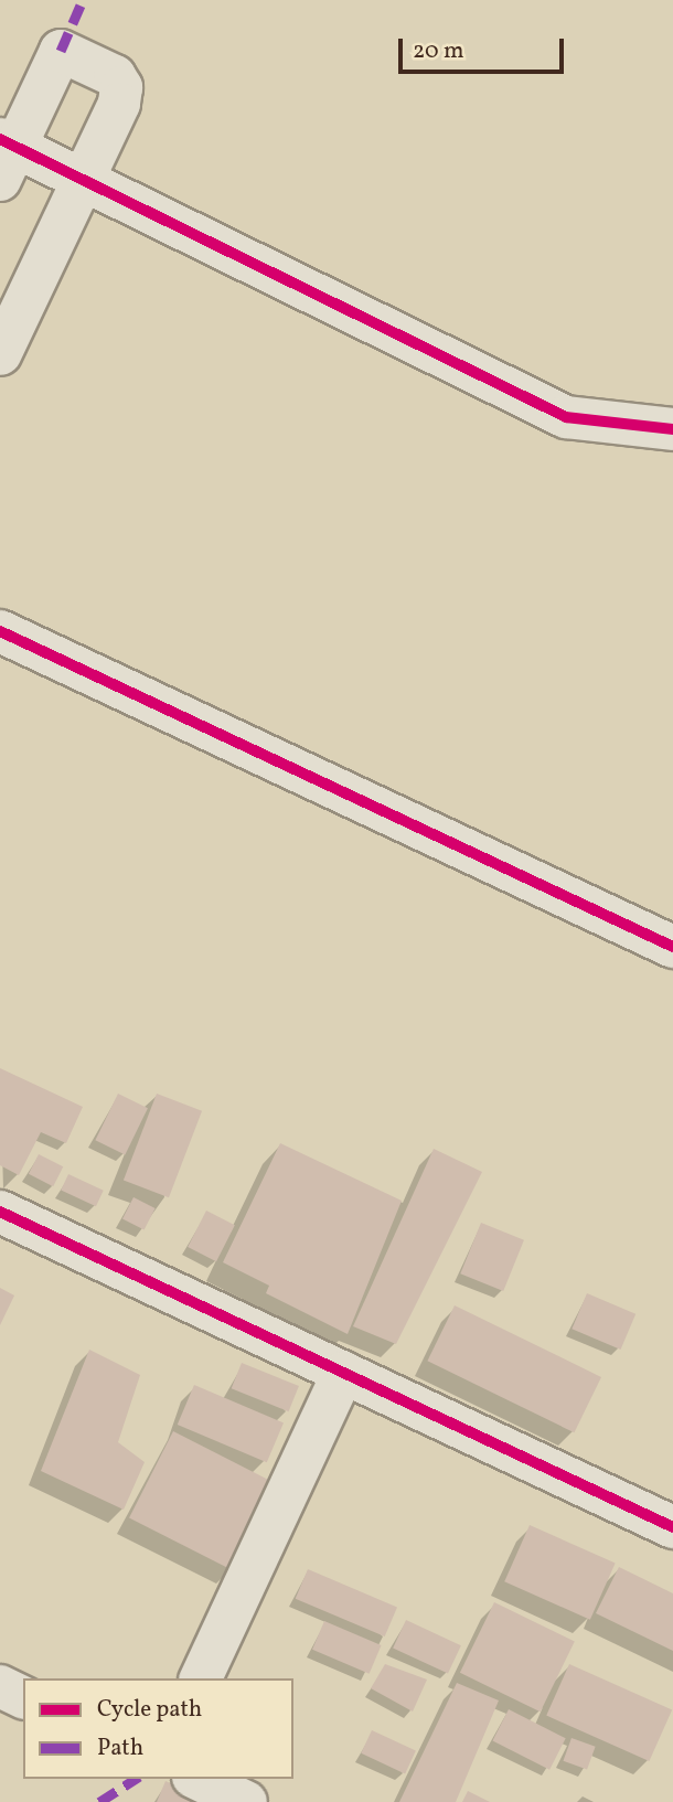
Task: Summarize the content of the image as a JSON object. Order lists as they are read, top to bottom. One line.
{"legend":["Cycle path","Path"],"scale_bar":"20 m"}
